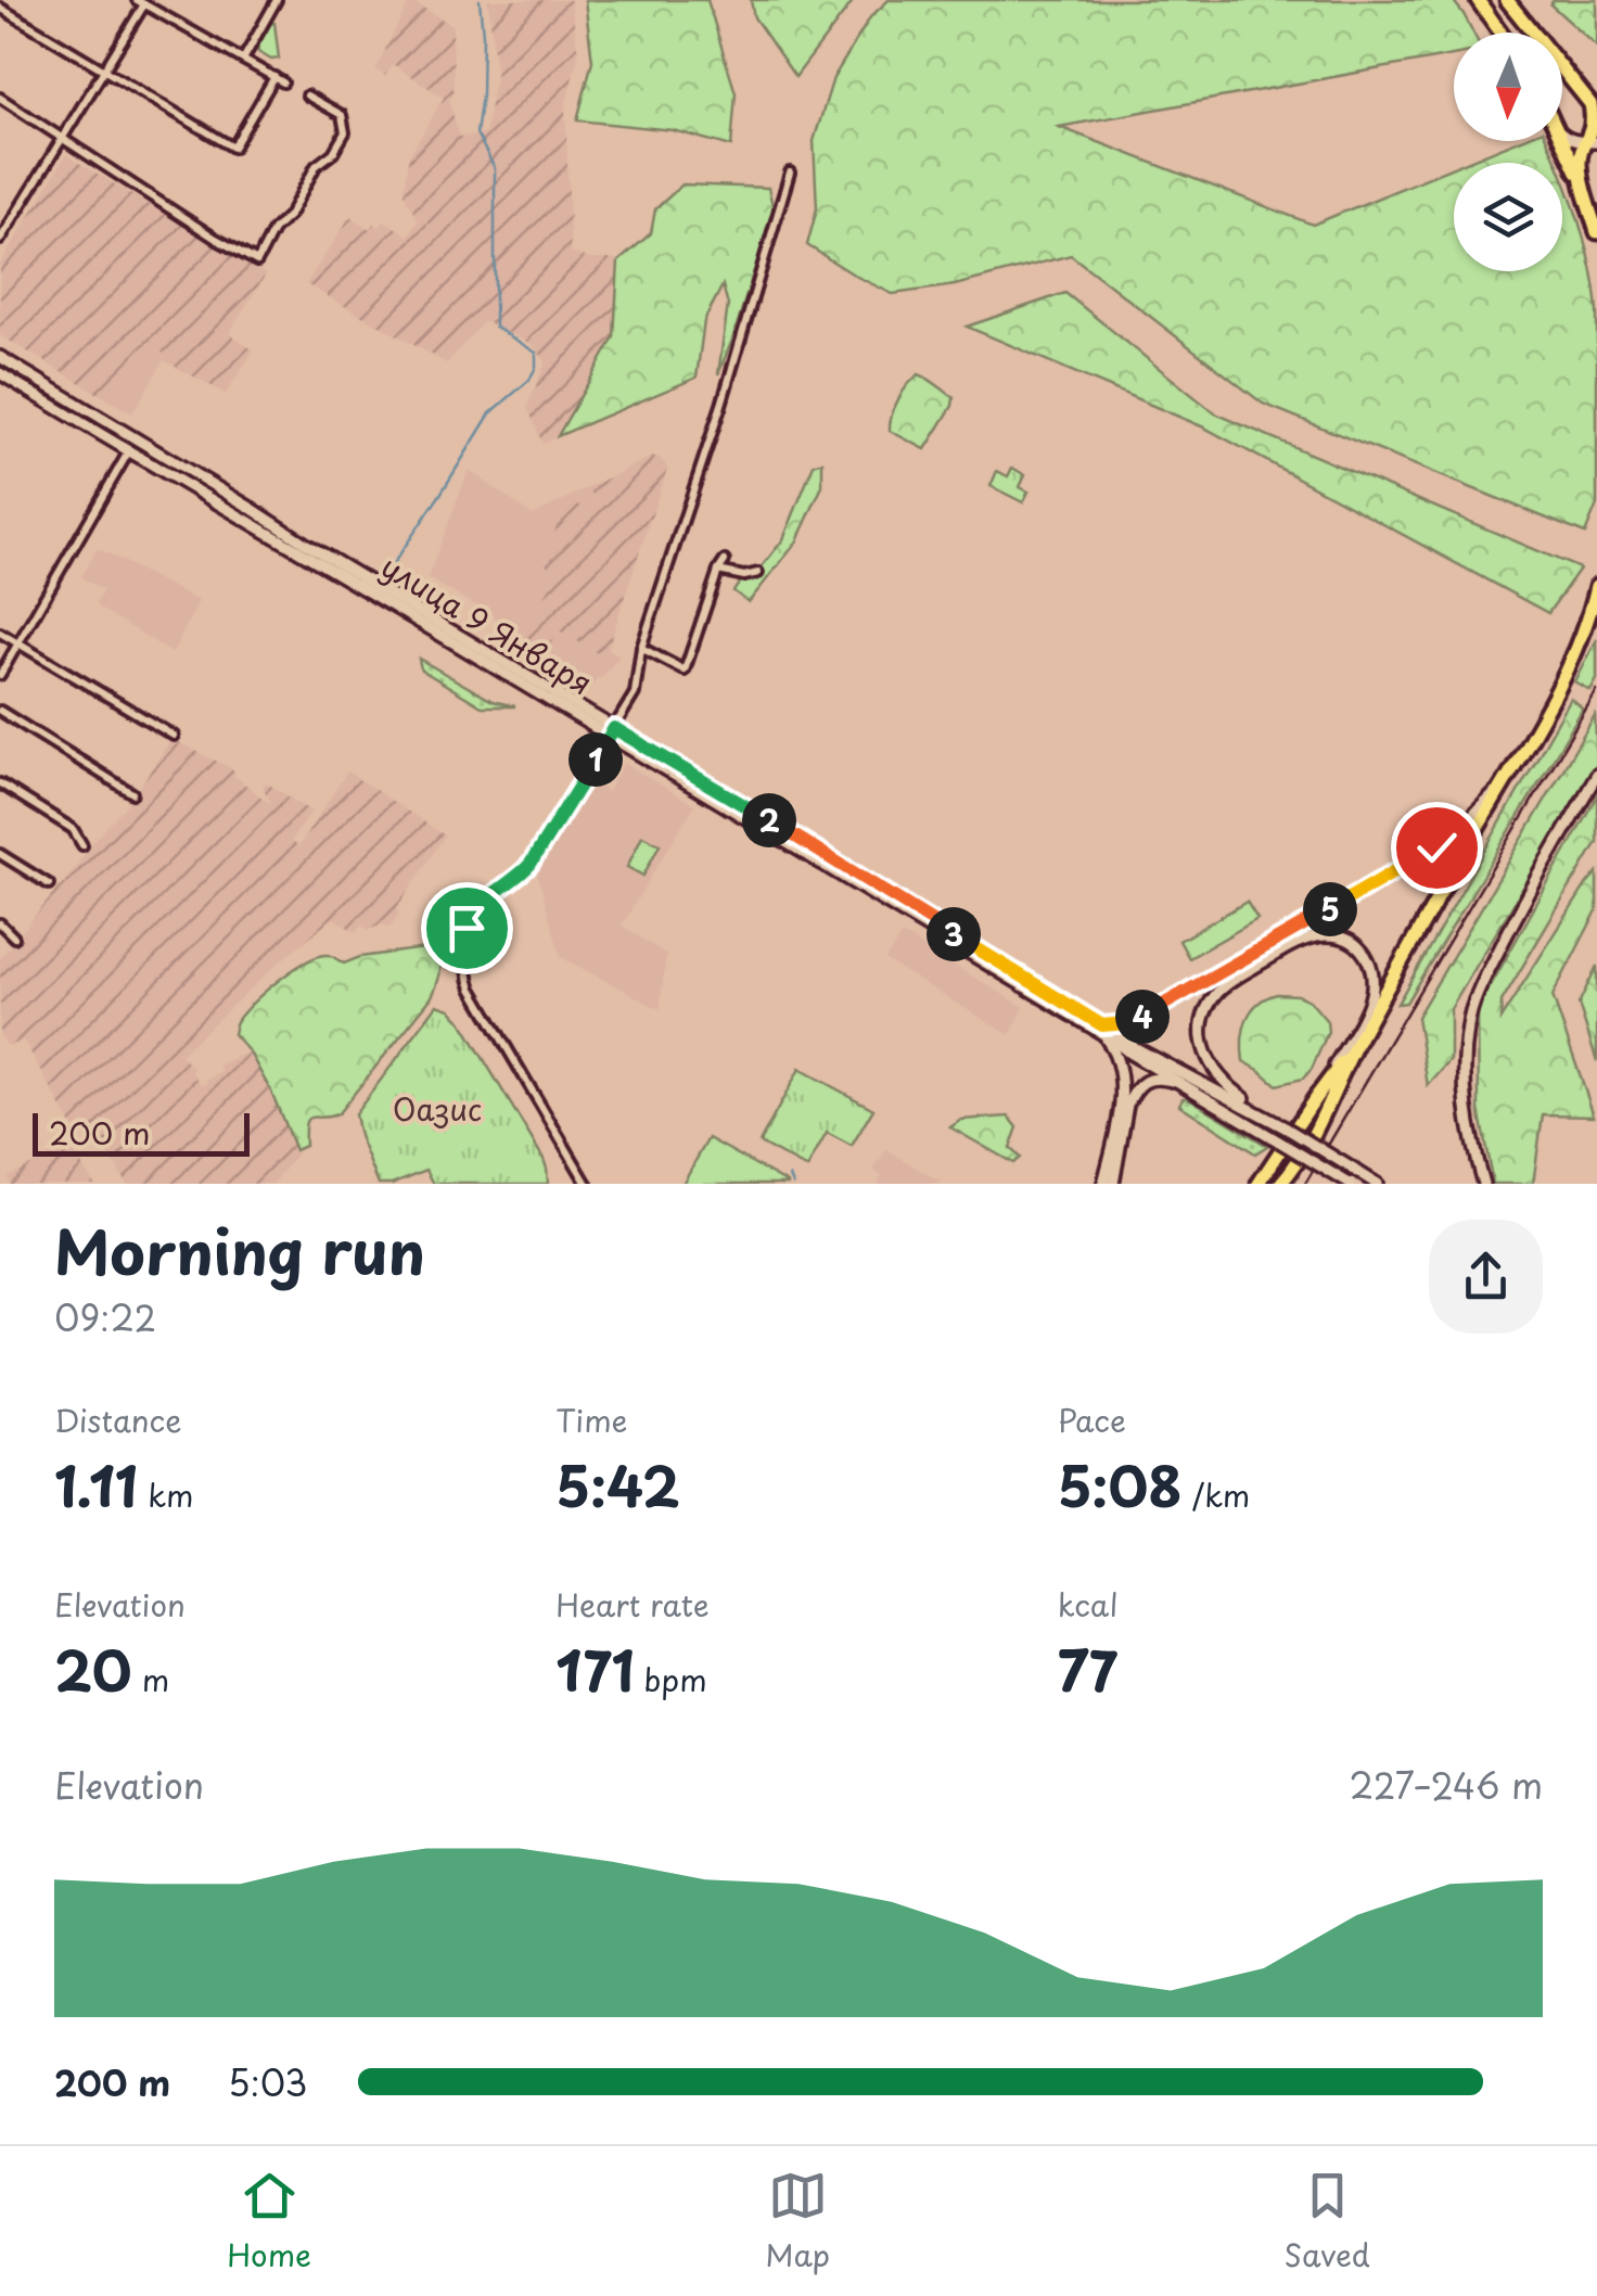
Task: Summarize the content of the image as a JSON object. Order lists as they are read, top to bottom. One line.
{"streets":{"main road":["улица 9 Января"]},"parks":["Оазис"],"scale_bar":"200 m","north":"bottom","page":{"pins":["1","2","5","3","4"],"scale":"200 m","heading":["Morning run","09:22"],"stats":[["Distance","1.11 km"],["Time","5:42"],["Pace","5:08 /km"],["Elevation","20 m"],["Heart rate","171 bpm"],["kcal","77"]],"chart":["Elevation","227–246 m"],"list":[{"name":"200 m","note":"5:03"}],"tabs":["Home","Map","Saved"]}}
